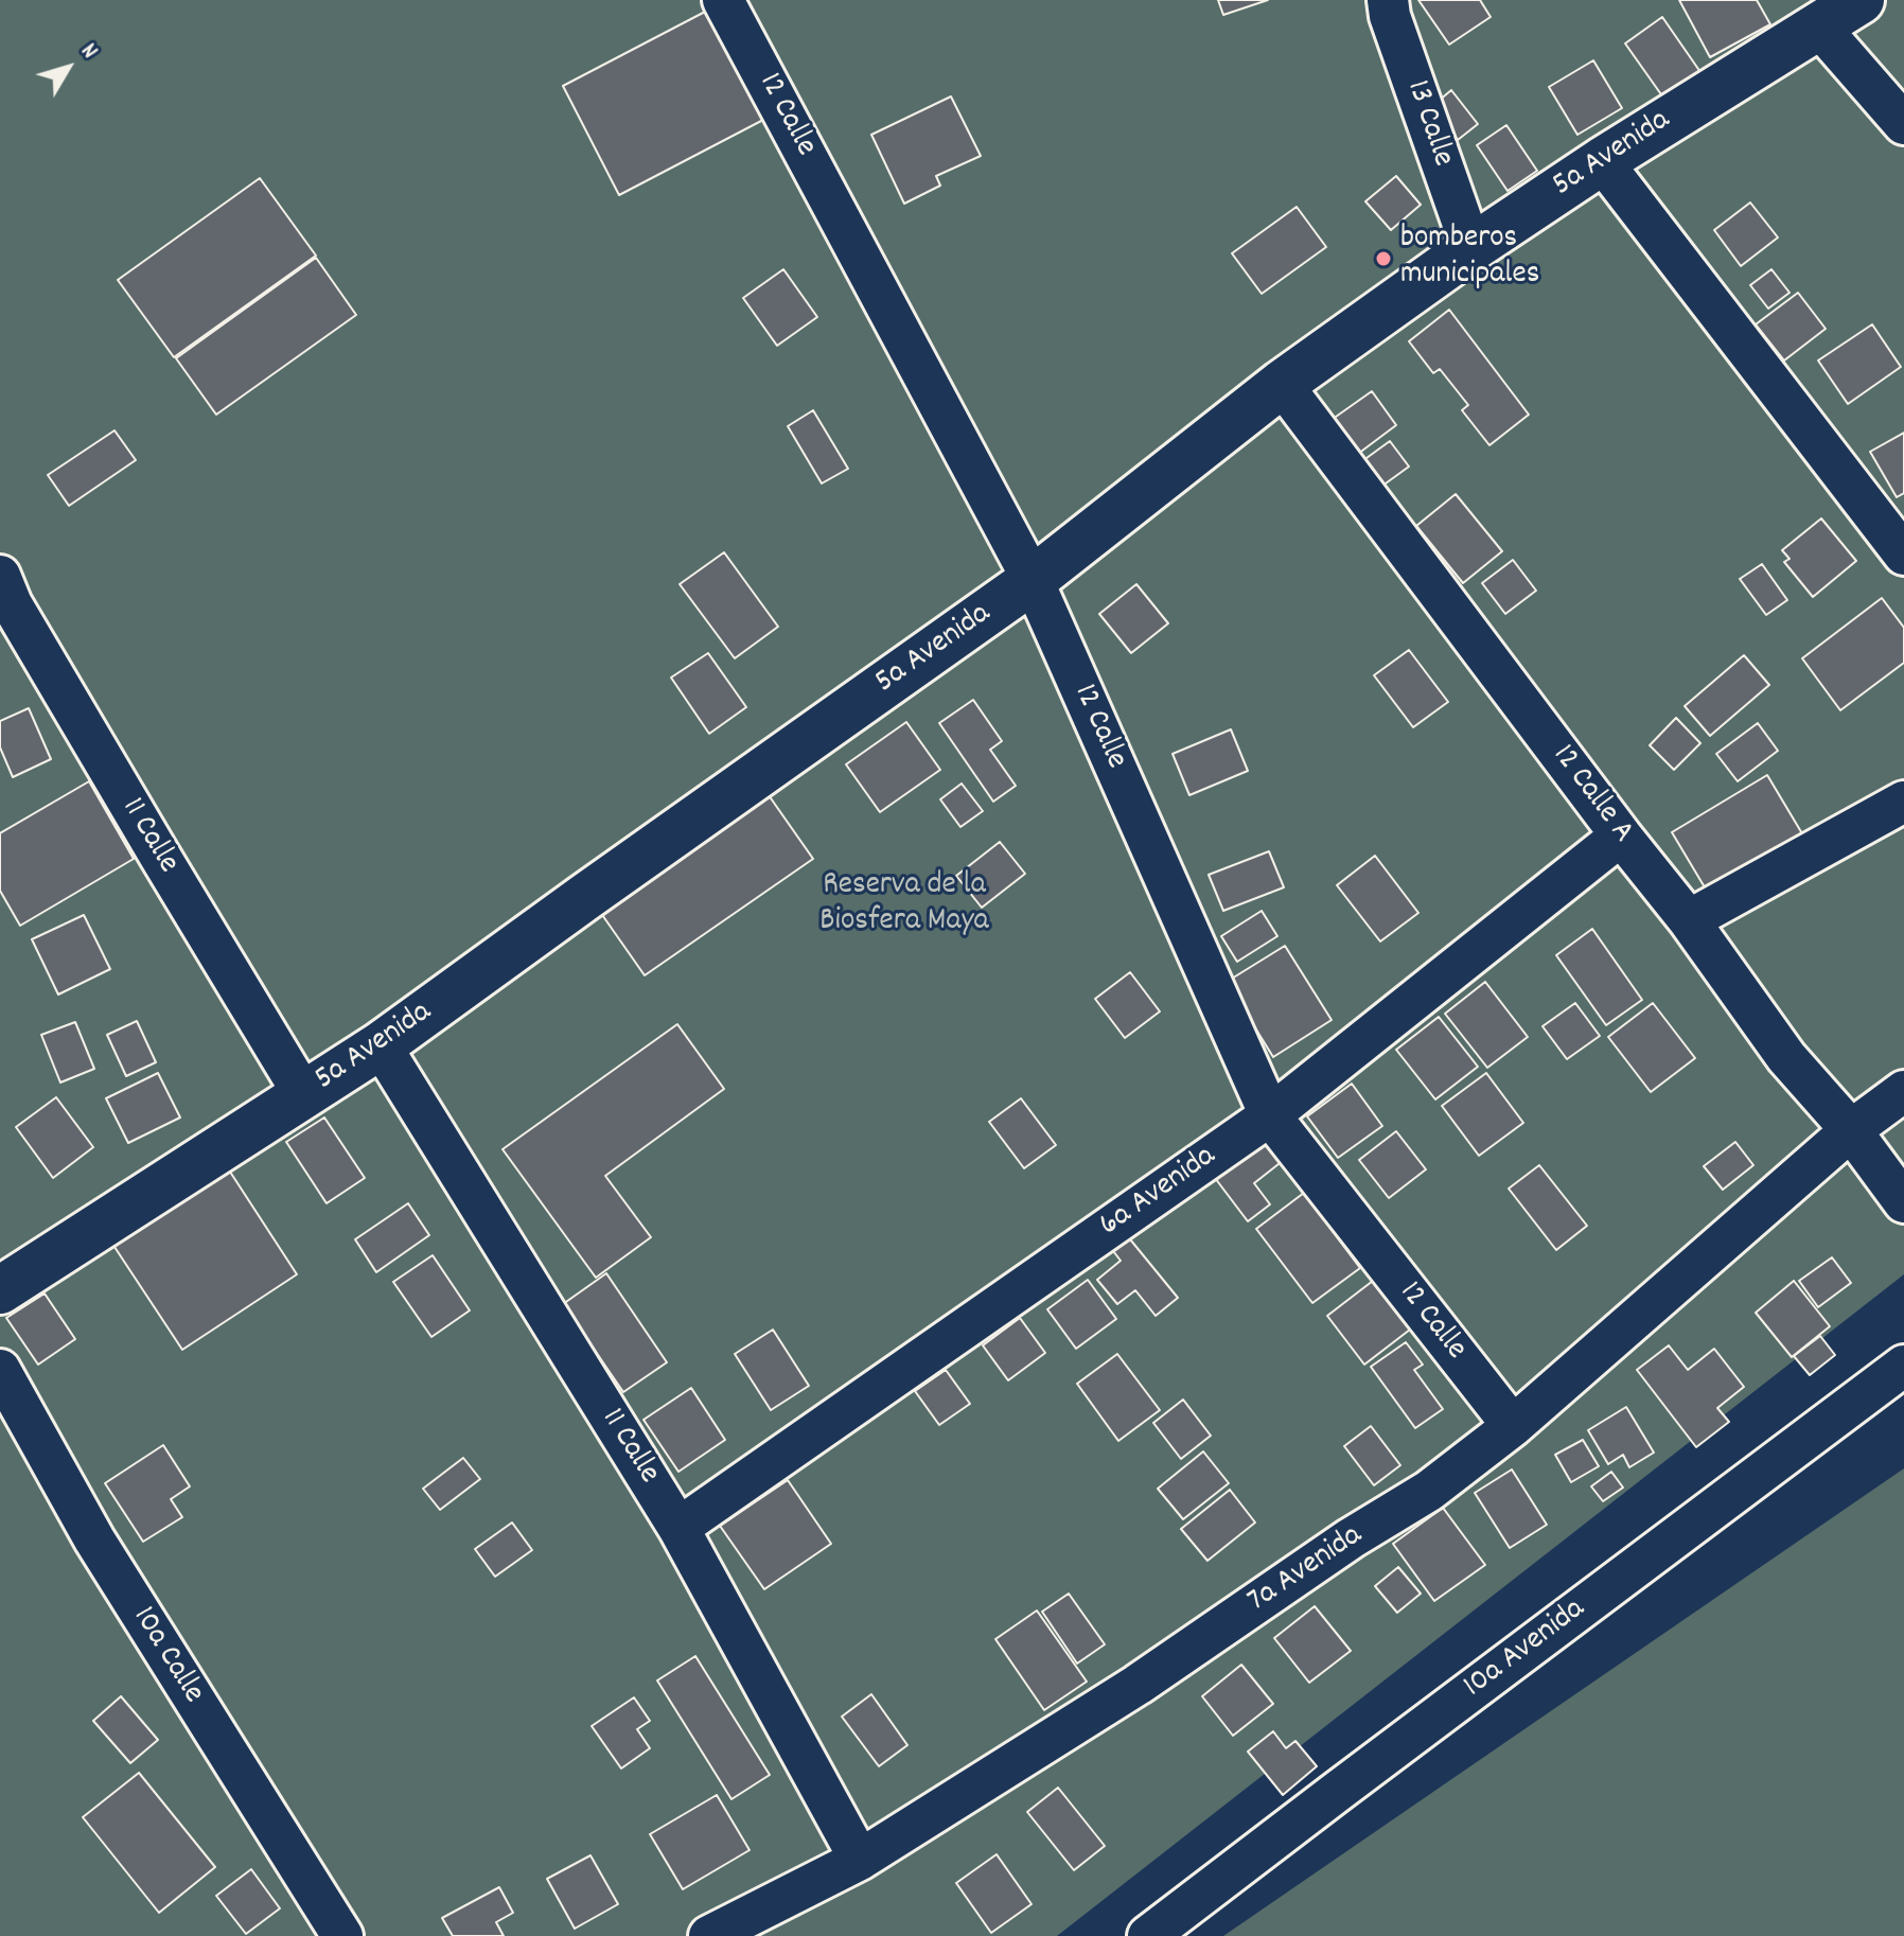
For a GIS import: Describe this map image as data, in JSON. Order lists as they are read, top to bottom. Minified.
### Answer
{"streets":{"street":["12 Calle","13 Calle","5a Avenida","12 Calle A","11 Calle","6a Avenida","7a Avenida","10a Avenida","10a Calle"]},"crossings":[["12 Calle","5a Avenida"],["12 Calle","6a Avenida"],["12 Calle","7a Avenida"],["13 Calle","5a Avenida"],["5a Avenida","12 Calle A"],["5a Avenida","11 Calle"],["12 Calle A","6a Avenida"],["12 Calle A","7a Avenida"],["11 Calle","6a Avenida"],["11 Calle","7a Avenida"]],"parks":["Reserva de la Biosfera Maya"],"places":["bomberos municipales"],"north":"top right"}
